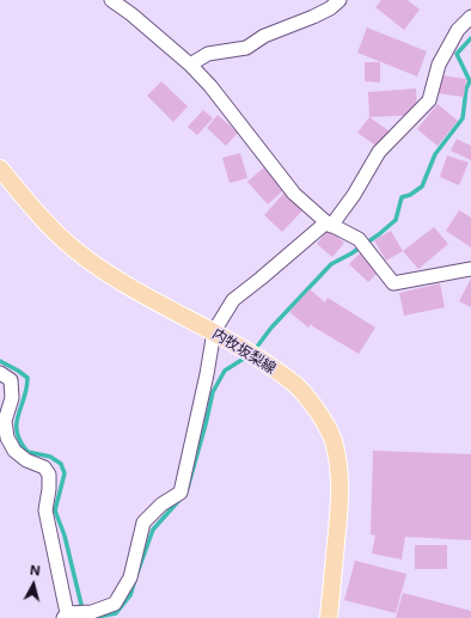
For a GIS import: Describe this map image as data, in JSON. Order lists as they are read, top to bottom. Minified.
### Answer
{"streets":{"main road":["内牧坂梨線"]},"north":"top"}
